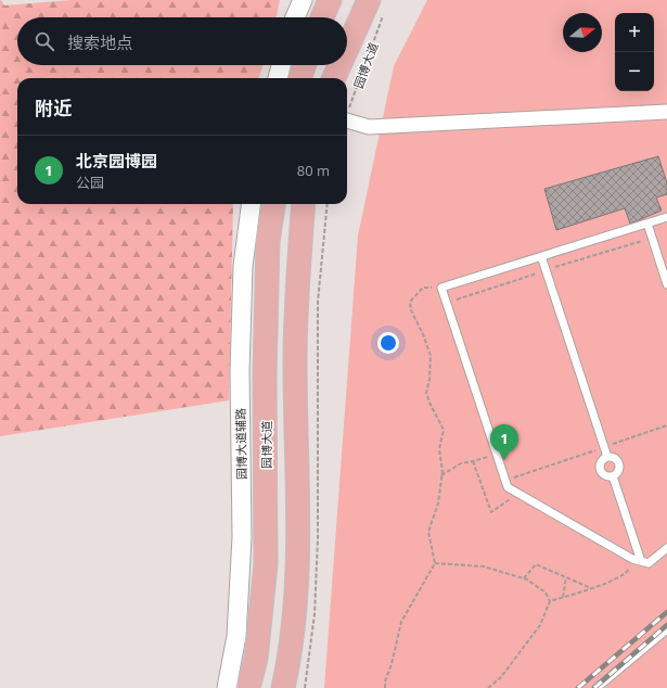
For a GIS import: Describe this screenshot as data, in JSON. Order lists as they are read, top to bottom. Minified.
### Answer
{"streets":{"main road":["园博大道"],"street":["园博大道辅路"]},"north":"right","page":{"map_buttons":["+","−"],"search":"搜索地点","heading":"附近","list":[{"mark":"1","name":"北京园博园","note":"公园","value":"80 m"}],"pins":"1"}}
